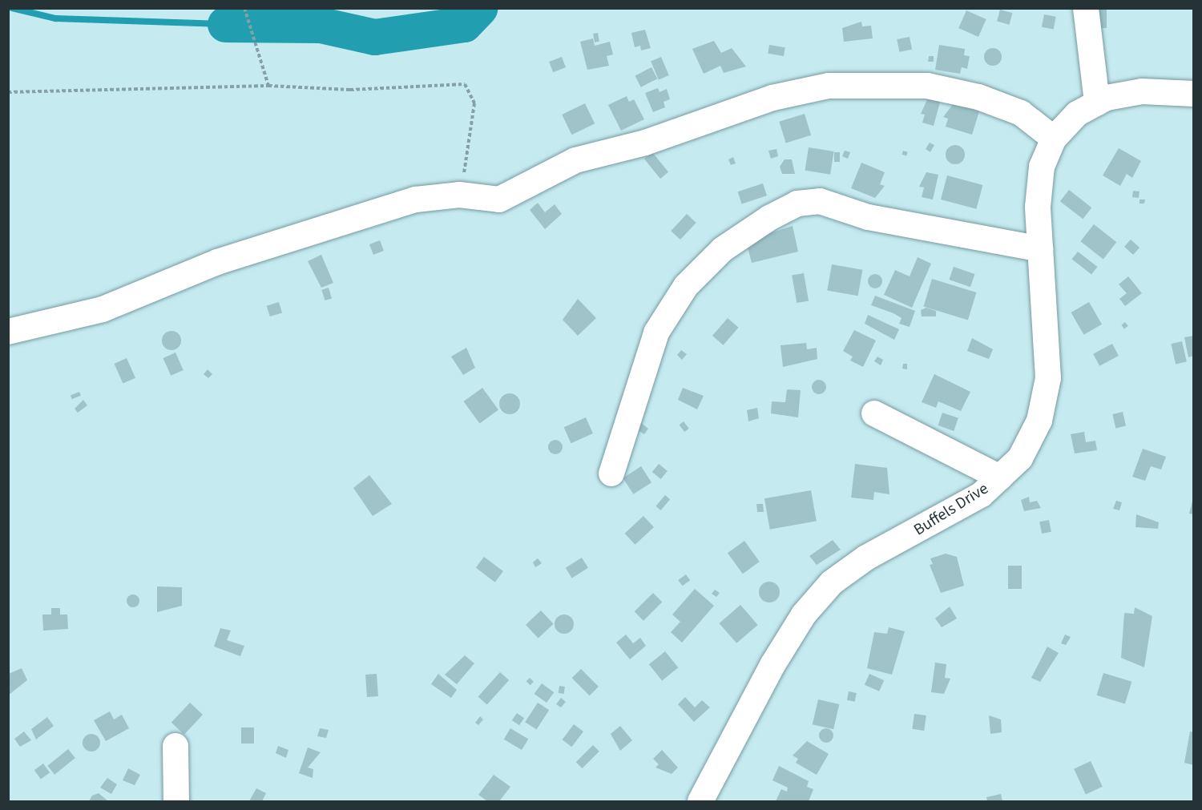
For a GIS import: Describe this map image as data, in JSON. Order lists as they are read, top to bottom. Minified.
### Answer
{"streets":{"street":["Buffels Drive"]}}
